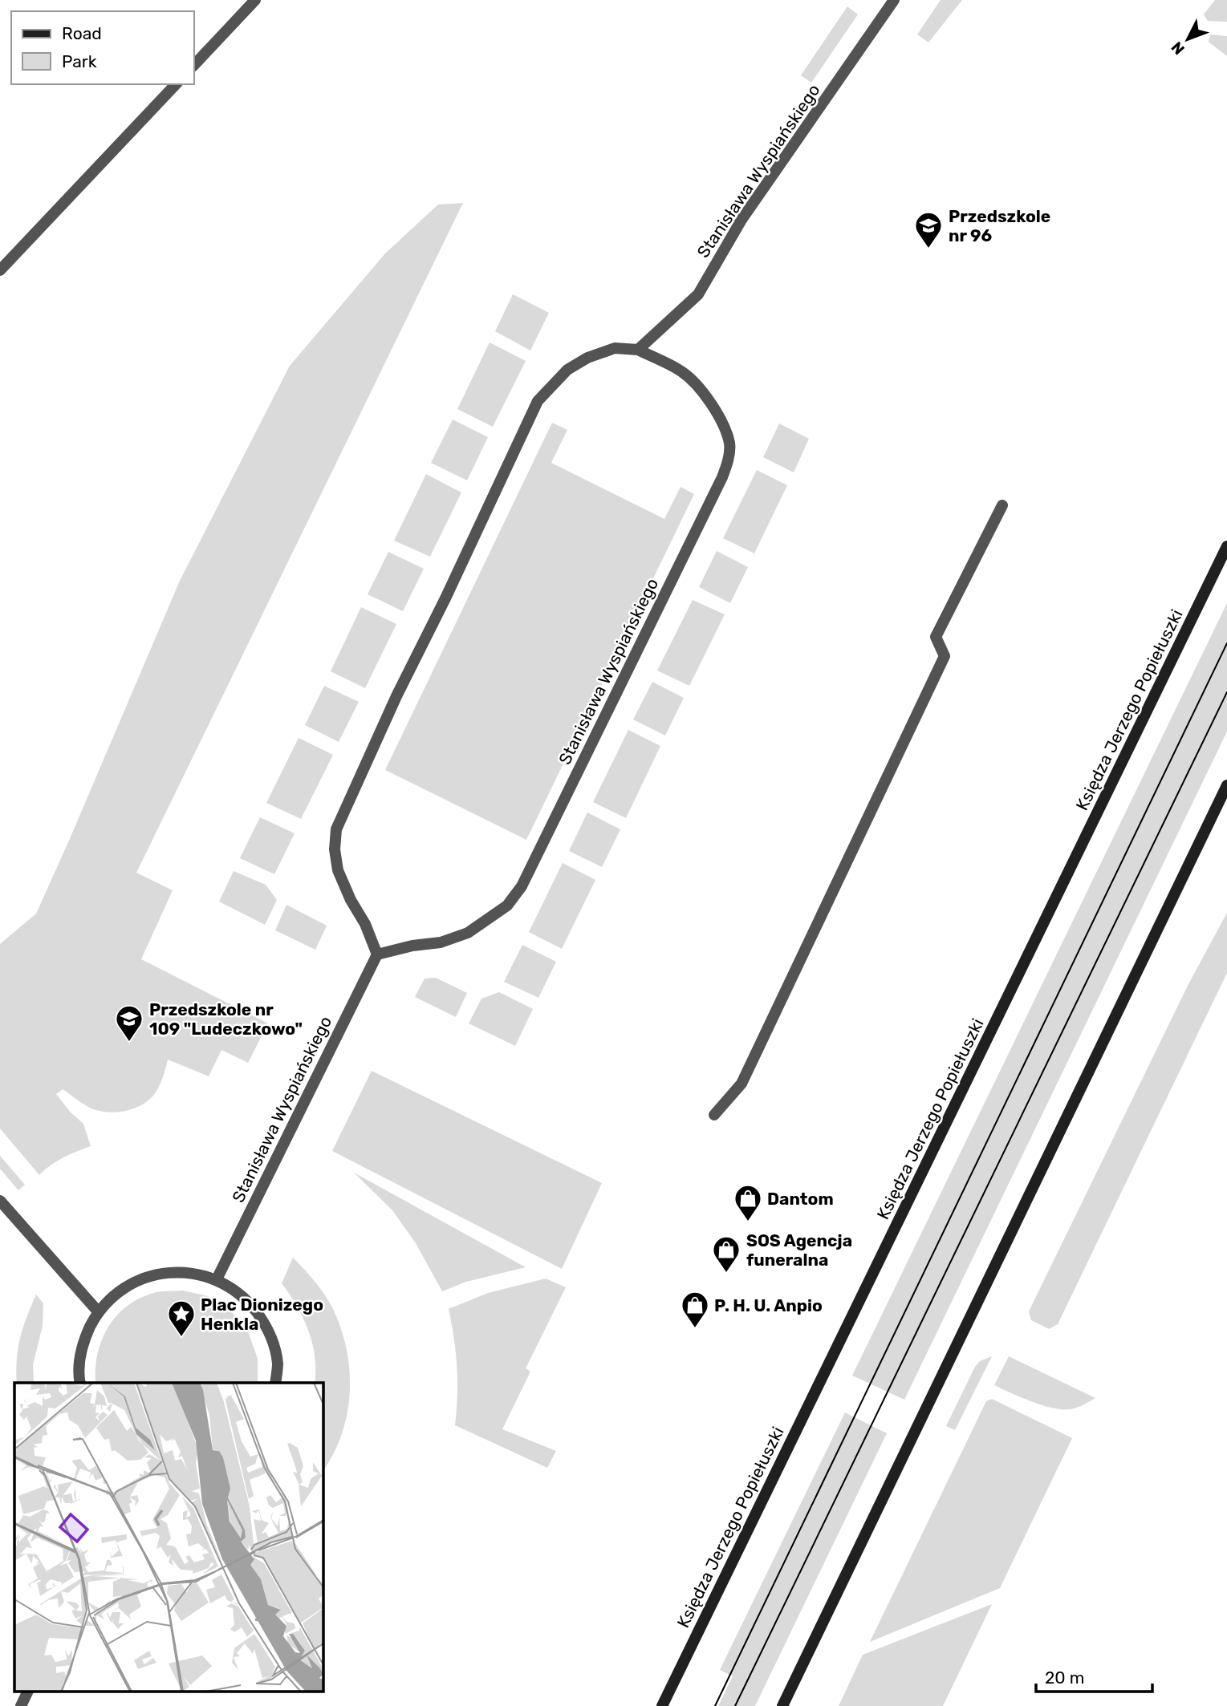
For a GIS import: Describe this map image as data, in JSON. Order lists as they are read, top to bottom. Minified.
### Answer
{"streets":{"main road":["Księdza Jerzego Popiełuszki"],"street":["Stanisława Wyspiańskiego"]},"places":{"school or university":["Przedszkole nr 96","Przedszkole nr 109 \"Ludeczkowo\""],"shop":["Dantom","SOS Agencja funeralna","P. H. U. Anpio"],"place":["Plac Dionizego Henkla"]},"legend":["Road","Park"],"scale_bar":"20 m","north":"bottom left"}
